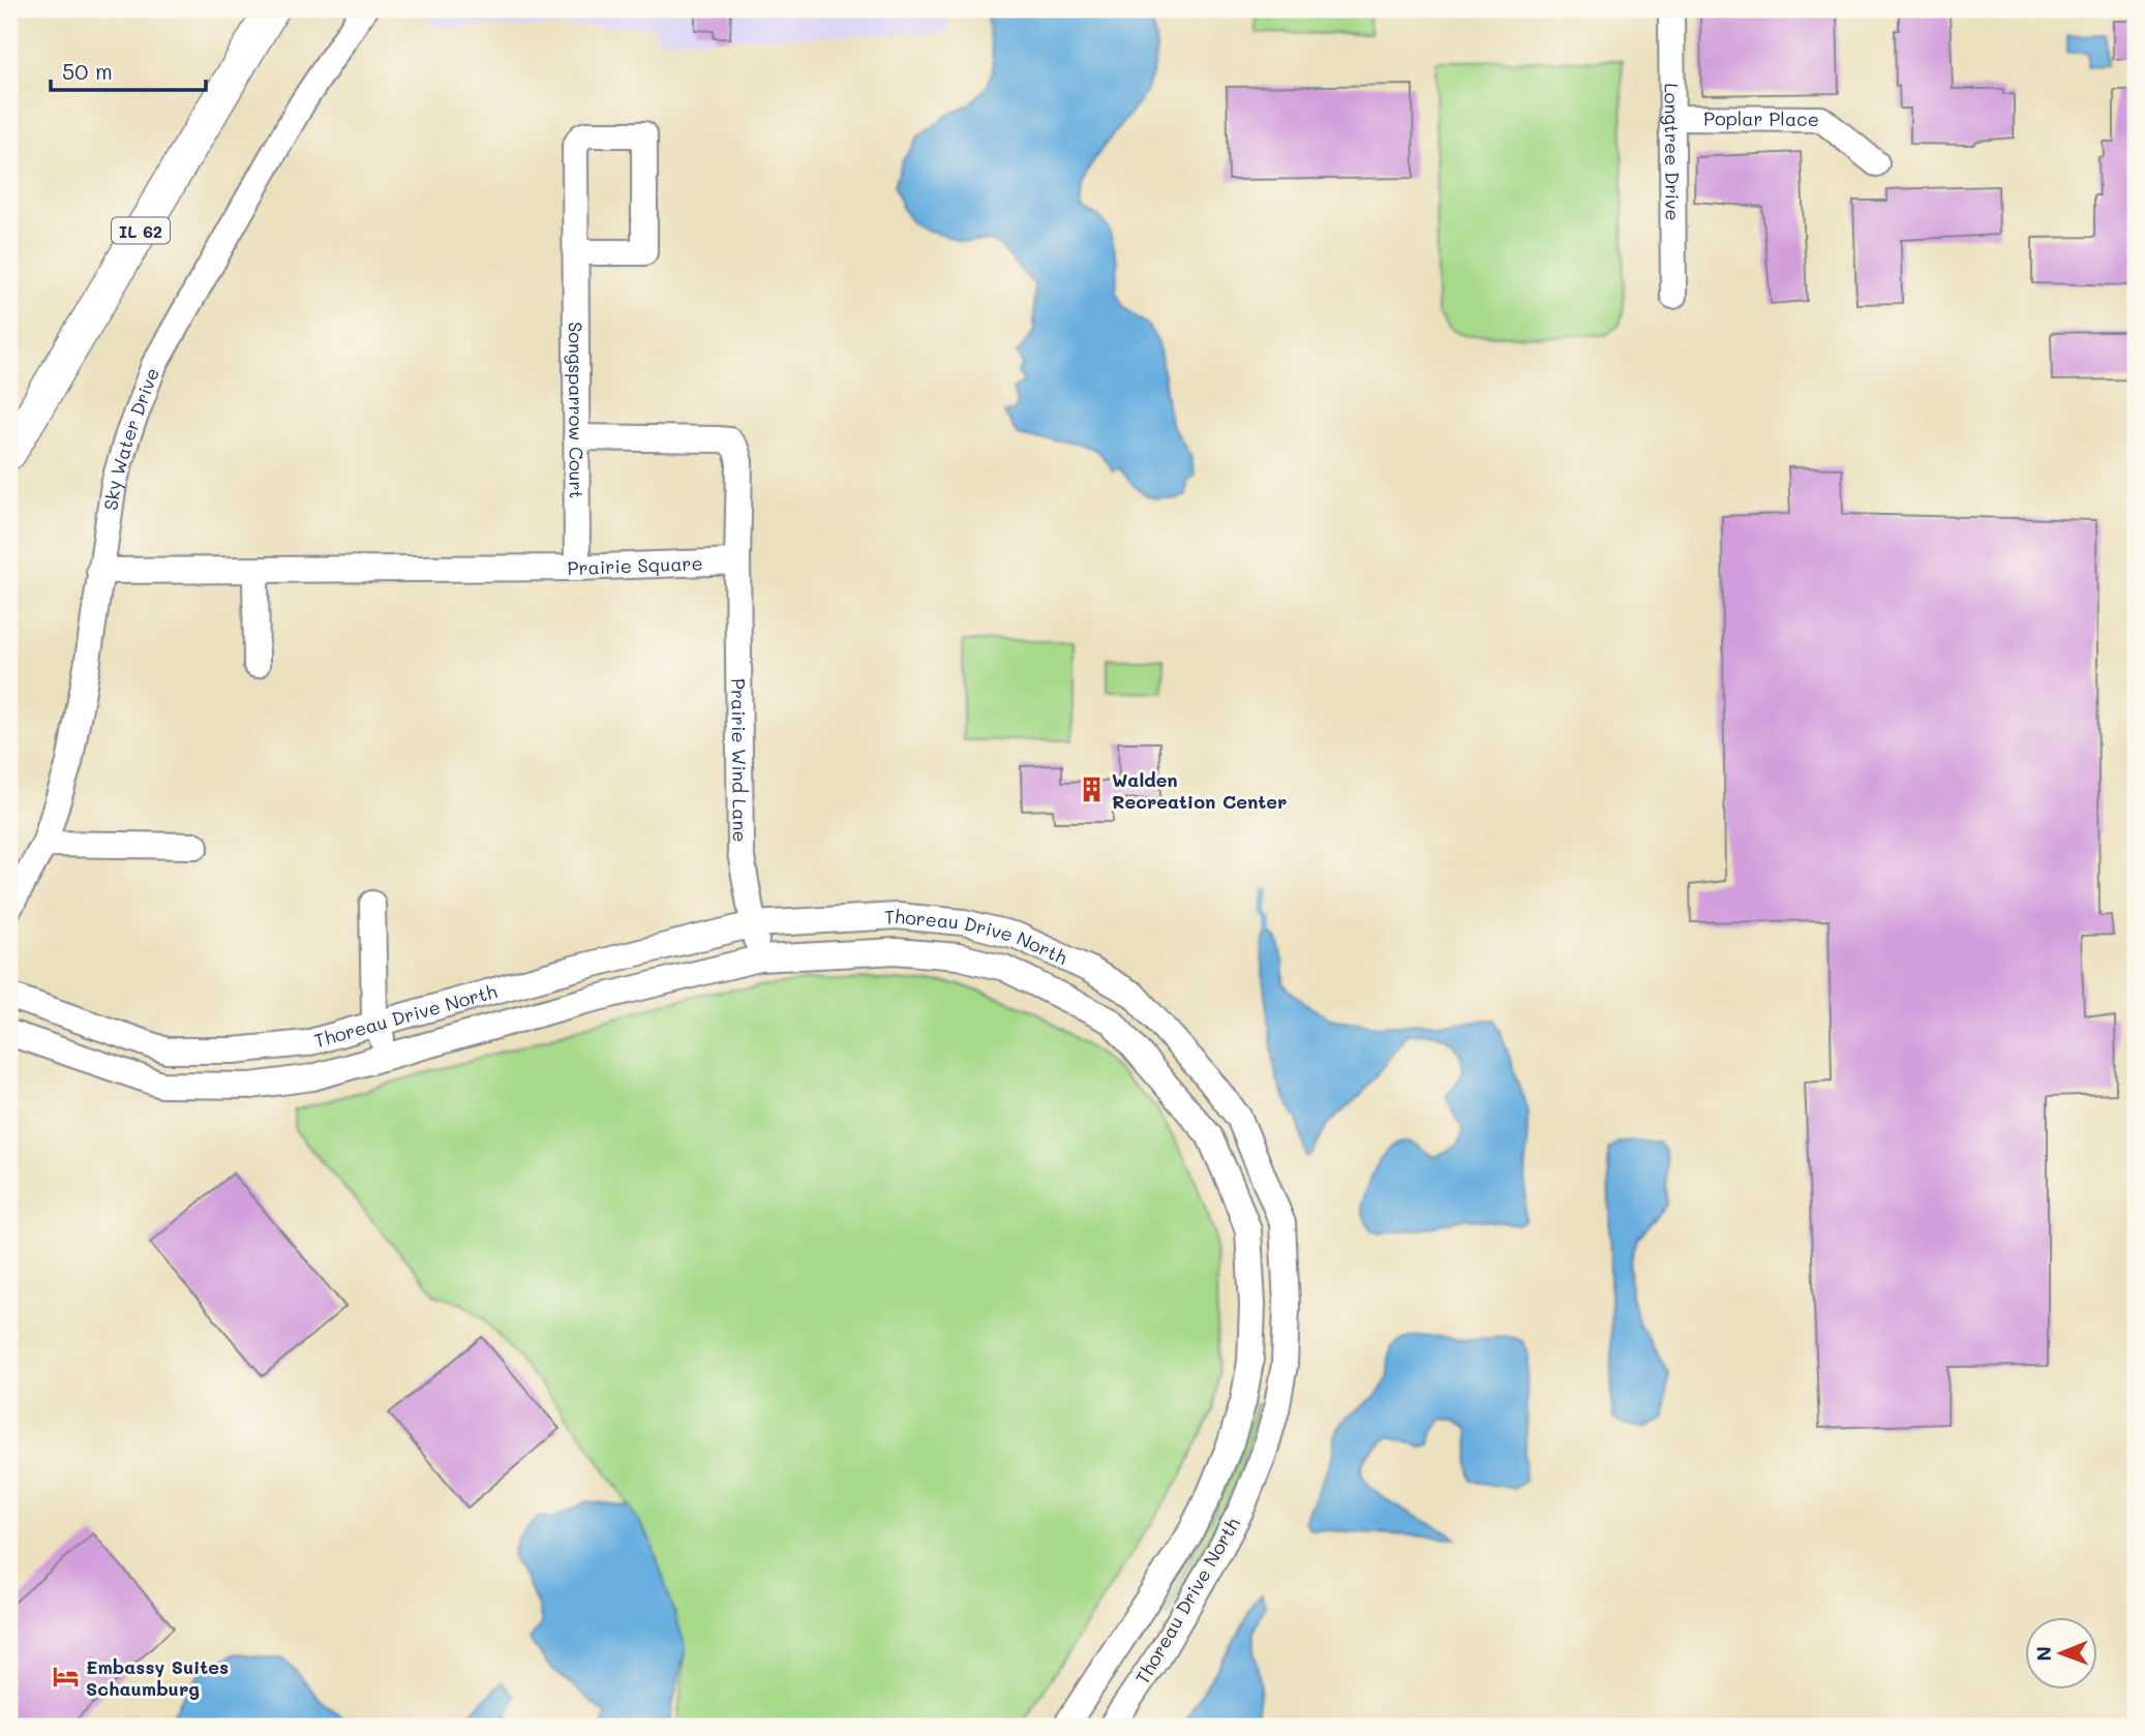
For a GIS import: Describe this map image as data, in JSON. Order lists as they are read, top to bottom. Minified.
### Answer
{"streets":{"main road":["IL 62"],"street":["Poplar Place","Longtree Drive","Songsparrow Court","Sky Water Drive","Prairie Square","Prairie Wind Lane","Thoreau Drive North"]},"crossings":[["Poplar Place","Longtree Drive"],["Songsparrow Court","Prairie Square"],["Prairie Square","Prairie Wind Lane"],["Prairie Wind Lane","Thoreau Drive North"]],"places":{"building":["Walden Recreation Center"],"hotel":["Embassy Suites Schaumburg"]},"scale_bar":"50 m","north":"left"}
